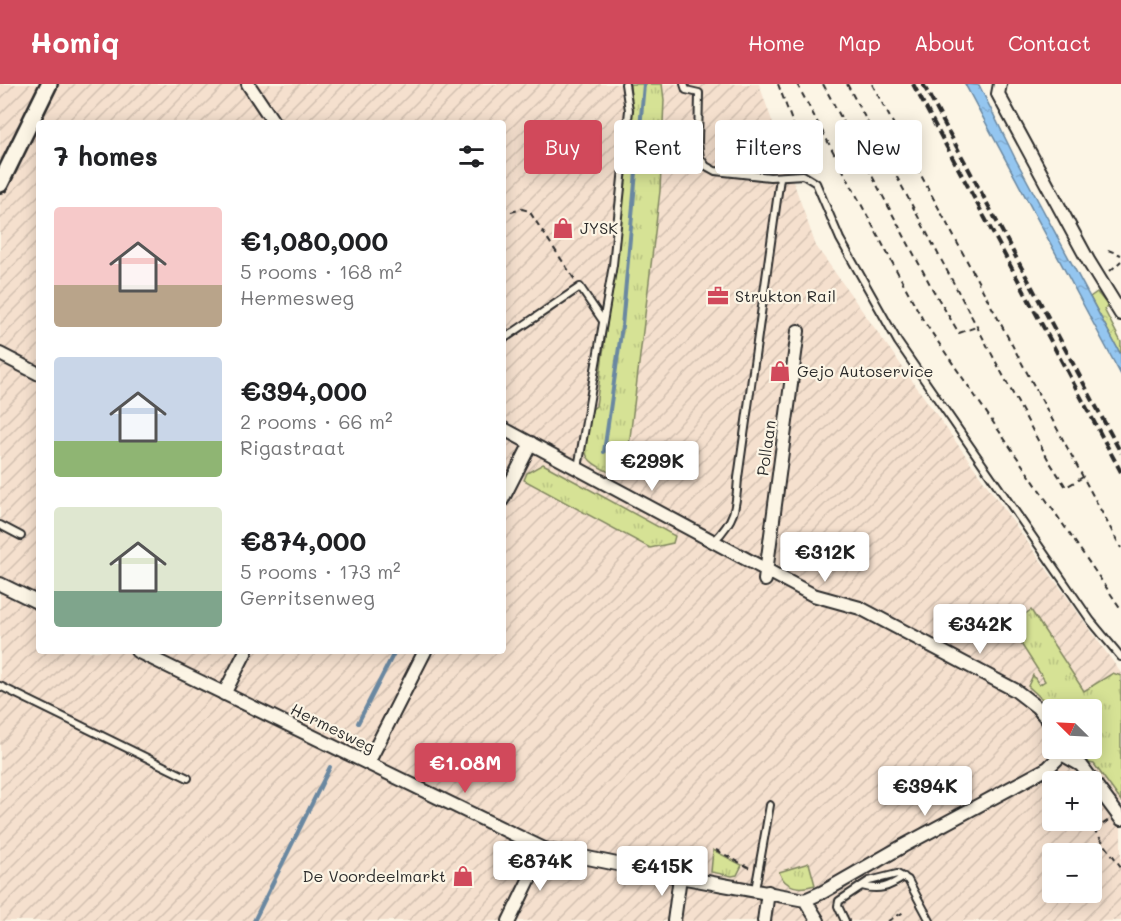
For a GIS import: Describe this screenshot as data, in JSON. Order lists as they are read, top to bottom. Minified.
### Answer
{"streets":{"street":["Pollaan","Hermesweg"]},"places":{"shop":["JYSK","Gejo Autoservice","De Voordeelmarkt"],"office":["Strukton Rail"]},"north":"top left","page":{"header":"Homiq","nav":["Home","Map","About","Contact"],"chip":["Buy","Rent","Filters","New"],"heading":"7 homes","list":[{"name":"€1,080,000","note":"5 rooms · 168 m² · Hermesweg"},{"name":"€394,000","note":"2 rooms · 66 m² · Rigastraat"},{"name":"€874,000","note":"5 rooms · 173 m² · Gerritsenweg"}],"price":["€299K","€312K","€342K","€1.08M","€394K","€874K","€415K"],"map_buttons":["+","−"]}}
